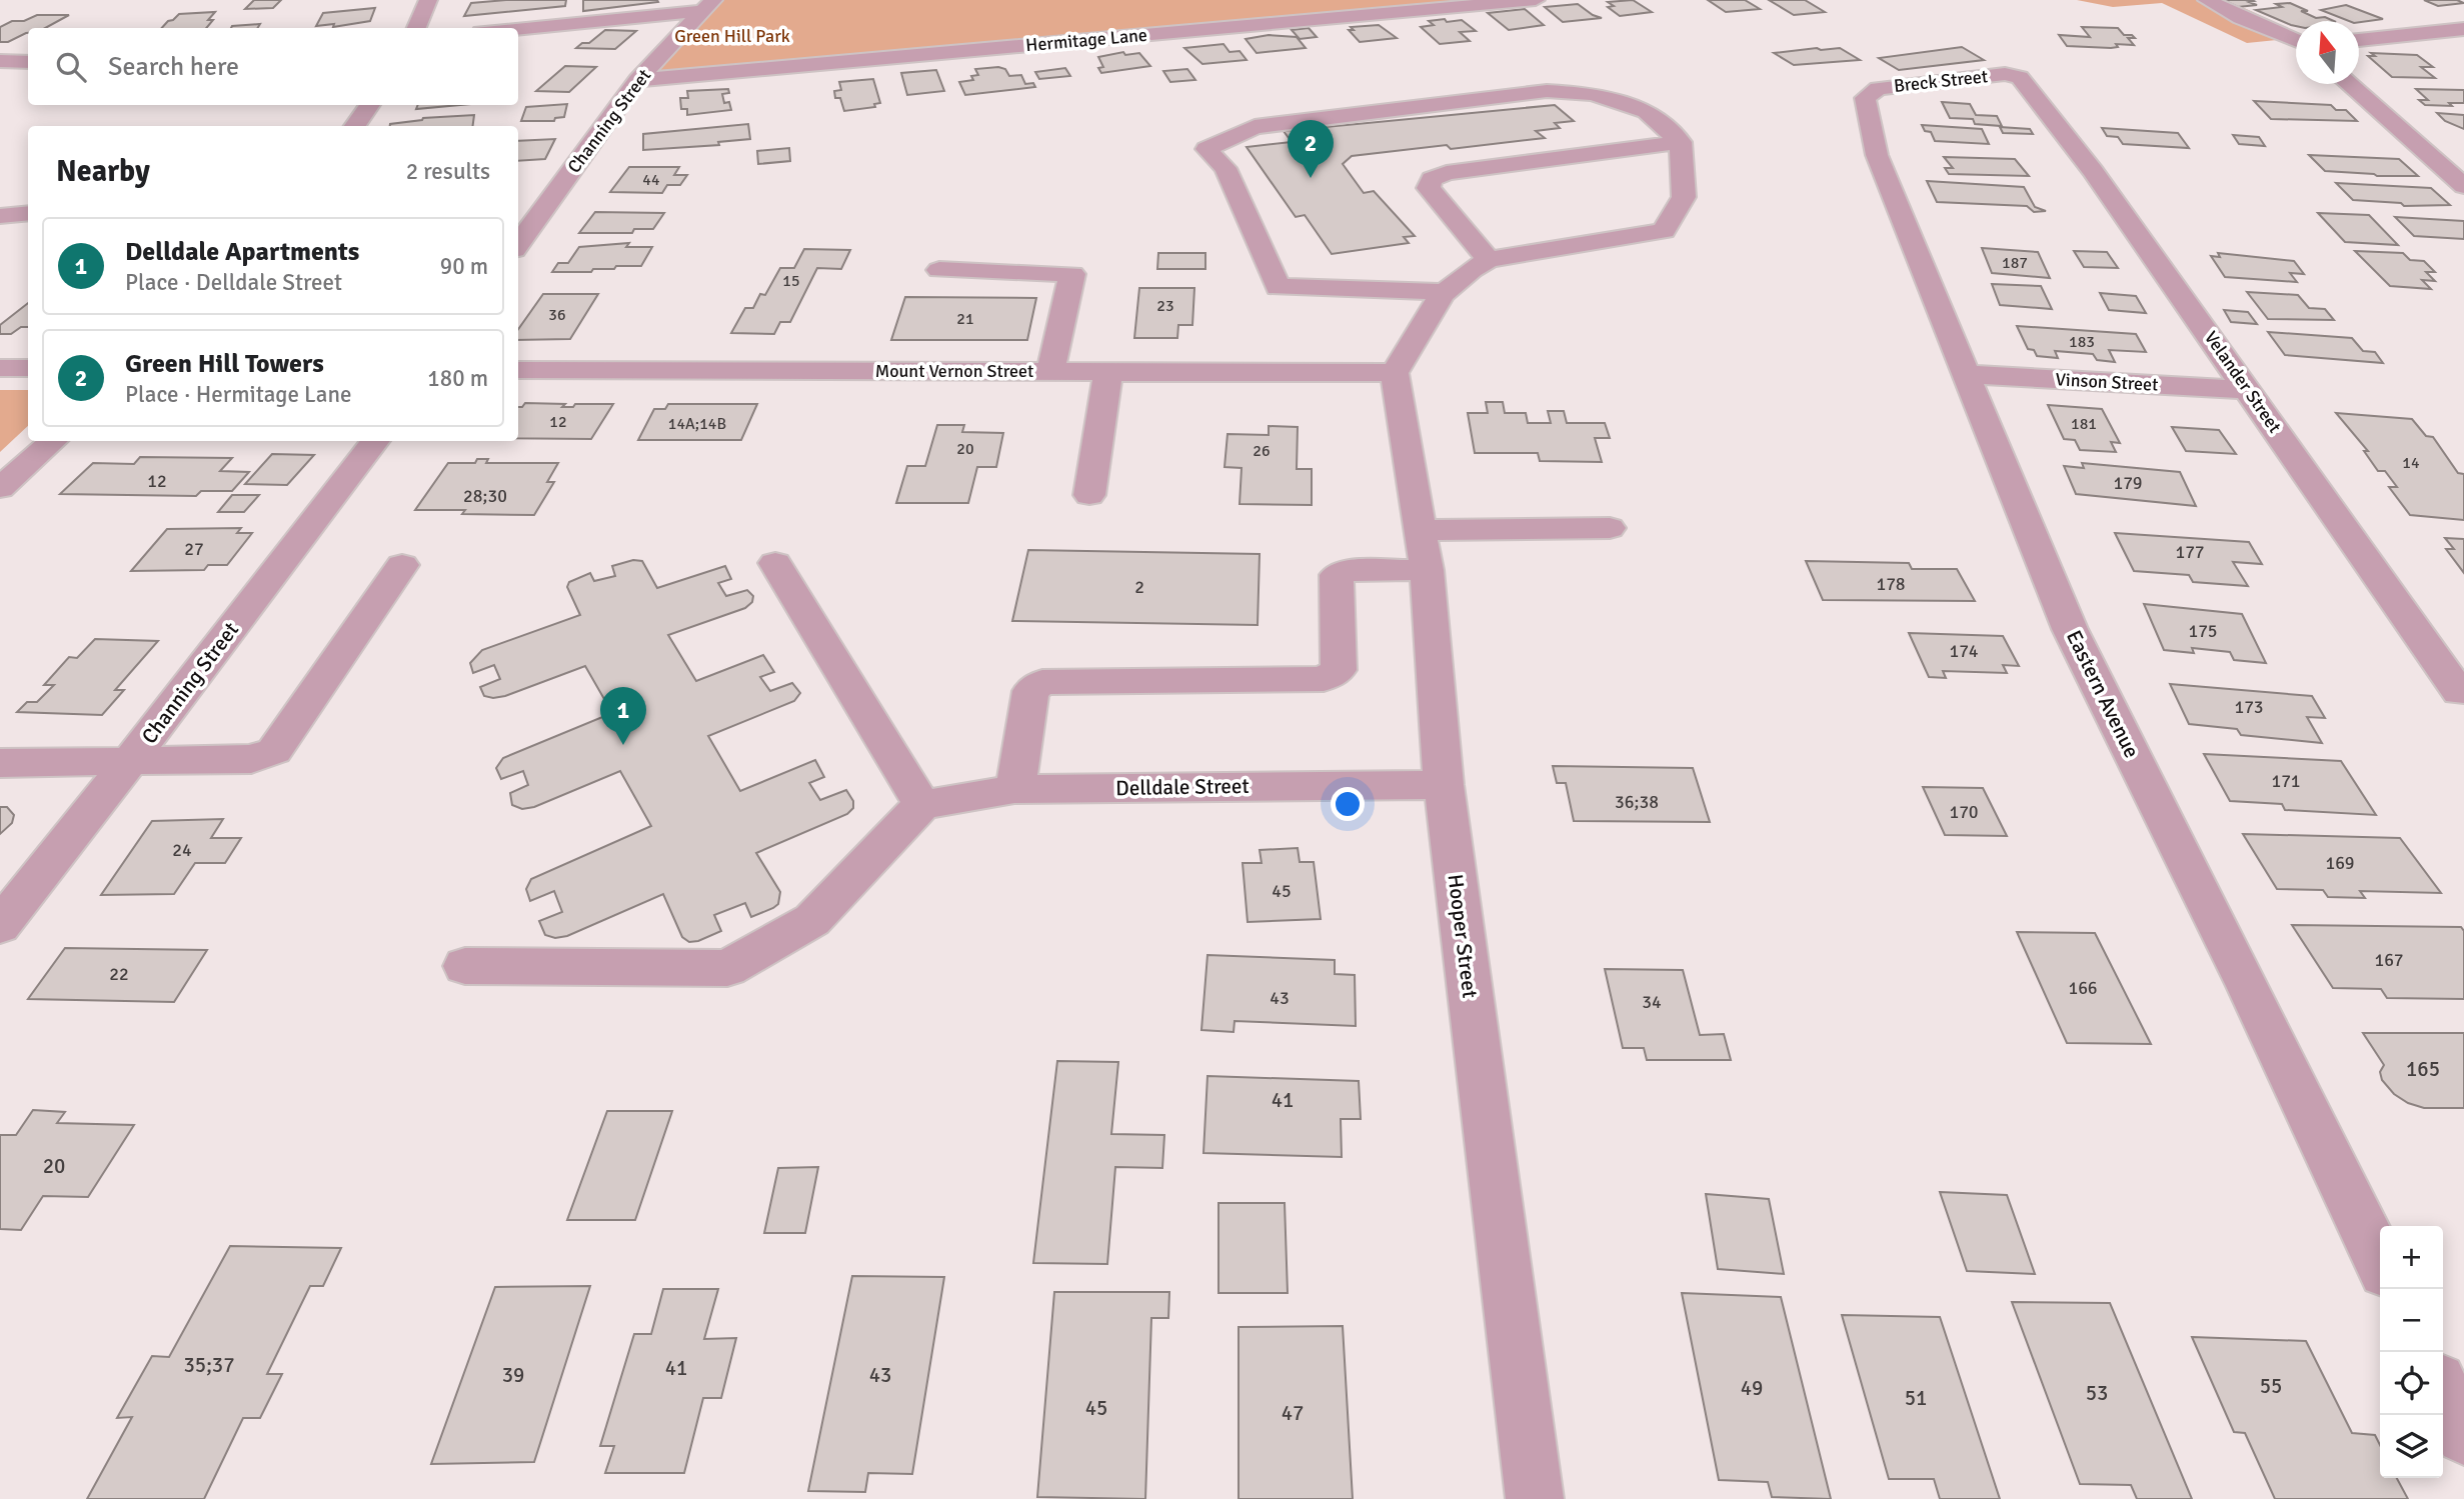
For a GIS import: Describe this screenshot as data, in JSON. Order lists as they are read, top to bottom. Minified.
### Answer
{"streets":{"street":["Hermitage Lane","Breck Street","Channing Street","Mount Vernon Street","Vinson Street","Velander Street","Eastern Avenue","Delldale Street","Hooper Street"]},"crossings":[["Hermitage Lane","Channing Street"],["Breck Street","Velander Street"],["Breck Street","Eastern Avenue"],["Mount Vernon Street","Hooper Street"],["Vinson Street","Velander Street"],["Vinson Street","Eastern Avenue"],["Delldale Street","Hooper Street"]],"parks":["Green Hill Park"],"house_numbers":["44","187","15","23","36","21","183","12","14A;14B","181","20","26","14","12","179","28;30","27","177","178","2","175","174","173","171","36;38","170","24","169","45","167","22","166","43","34","165","41","20","35;37","41","39","43","55","49","53","51","45","47"],"north":"top","page":{"search":"Search here","pins":["2","1"],"heading":["Nearby","2 results"],"list":[{"mark":"1","name":"Delldale Apartments","note":"Place · Delldale Street","value":"90 m"},{"mark":"2","name":"Green Hill Towers","note":"Place · Hermitage Lane","value":"180 m"}],"map_buttons":["+","−"]}}
